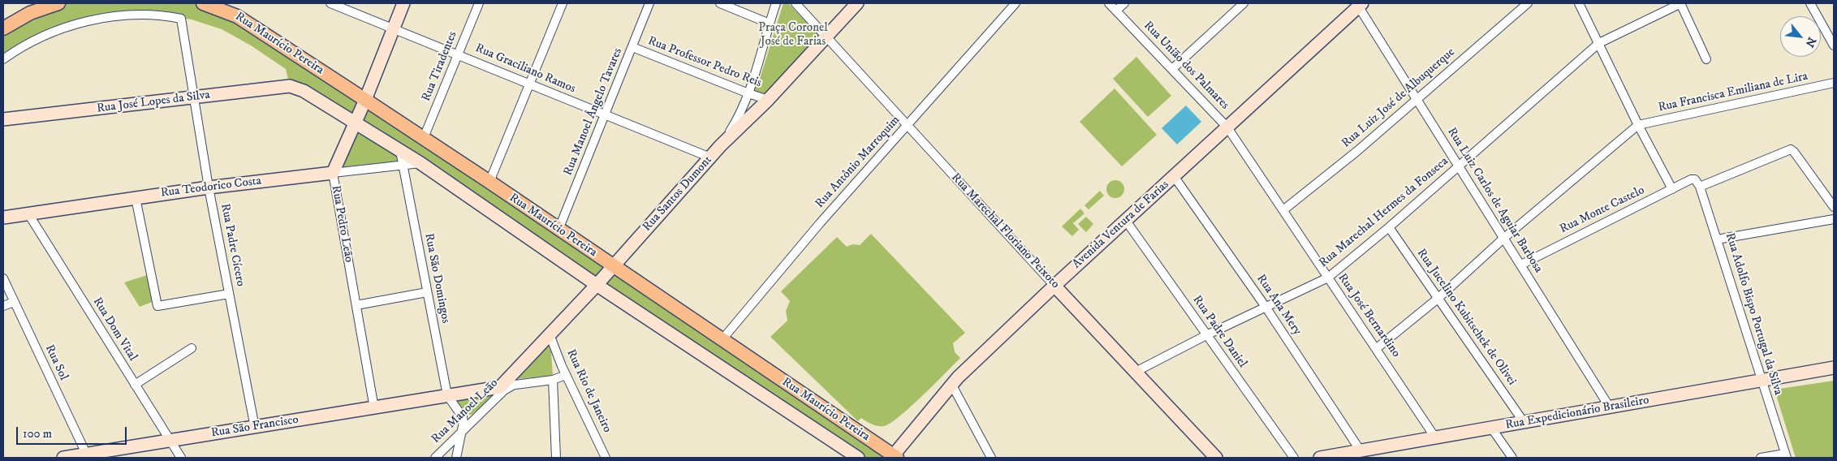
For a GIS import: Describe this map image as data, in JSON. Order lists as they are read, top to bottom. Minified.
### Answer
{"streets":{"main road":["Rua Maurício Pereira"],"street":["Rua Professor Pedro Reis","Rua União dos Palmares","Rua Tiradentes","Rua Graciliano Ramos","Rua Francisca Emiliana de Lira","Rua Luiz José de Albuquerque","Rua José Lopes da Silva","Rua Manoel Ângelo Tavares","Rua Antônio Marroquim","Rua Teodorico Costa","Rua Santos Dumont","Rua Luiz Carlos de Aguiar Barbosa","Rua Monte Castelo","Rua Marechal Hermes da Fonseca","Rua Pedro Leão","Avenida Ventura de Farias","Rua Marechal Floriano Peixoto","Rua Padre Cícero","Rua São Domingos","Rua Ana Mery","Rua Adolfo Bispo Portugal da Silva","Rua José Bernardino","Rua Jucelino Kubitschek de Olivei","Rua Dom Vital","Rua Padre Daniel","Rua Sol","Rua Rio de Janeiro","Rua Manoel Leão","Rua Expedicionário Brasileiro","Rua São Francisco"]},"crossings":[["Rua Maurício Pereira","Rua Tiradentes"],["Rua Maurício Pereira","Rua José Lopes da Silva"],["Rua Maurício Pereira","Rua Manoel Ângelo Tavares"],["Rua Maurício Pereira","Rua Antônio Marroquim"],["Rua Maurício Pereira","Rua Teodorico Costa"],["Rua Maurício Pereira","Rua Santos Dumont"],["Rua Maurício Pereira","Rua Pedro Leão"],["Rua Maurício Pereira","Avenida Ventura de Farias"],["Rua Maurício Pereira","Rua São Domingos"],["Rua Professor Pedro Reis","Rua Manoel Ângelo Tavares"],["Rua Professor Pedro Reis","Rua Santos Dumont"],["Rua União dos Palmares","Avenida Ventura de Farias"],["Rua União dos Palmares","Rua José Bernardino"],["Rua Tiradentes","Rua Graciliano Ramos"],["Rua Graciliano Ramos","Rua Manoel Ângelo Tavares"],["Rua Graciliano Ramos","Rua Santos Dumont"],["Rua Graciliano Ramos","Rua Pedro Leão"],["Rua Luiz José de Albuquerque","Rua Luiz Carlos de Aguiar Barbosa"],["Rua Luiz José de Albuquerque","Rua José Bernardino"],["Rua José Lopes da Silva","Rua Padre Cícero"],["Rua Antônio Marroquim","Rua Marechal Floriano Peixoto"],["Rua Teodorico Costa","Rua Pedro Leão"],["Rua Teodorico Costa","Rua Padre Cícero"],["Rua Teodorico Costa","Rua São Domingos"],["Rua Teodorico Costa","Rua Dom Vital"],["Rua Santos Dumont","Rua Marechal Floriano Peixoto"],["Rua Santos Dumont","Rua Rio de Janeiro"],["Rua Santos Dumont","Rua São Francisco"],["Rua Luiz Carlos de Aguiar Barbosa","Rua Monte Castelo"],["Rua Luiz Carlos de Aguiar Barbosa","Rua Marechal Hermes da Fonseca"],["Rua Luiz Carlos de Aguiar Barbosa","Avenida Ventura de Farias"],["Rua Luiz Carlos de Aguiar Barbosa","Rua Expedicionário Brasileiro"],["Rua Monte Castelo","Rua Adolfo Bispo Portugal da Silva"],["Rua Marechal Hermes da Fonseca","Rua Marechal Floriano Peixoto"],["Rua Marechal Hermes da Fonseca","Rua Ana Mery"],["Rua Marechal Hermes da Fonseca","Rua José Bernardino"],["Rua Marechal Hermes da Fonseca","Rua Jucelino Kubitschek de Olivei"],["Rua Marechal Hermes da Fonseca","Rua Padre Daniel"],["Rua Pedro Leão","Rua São Francisco"],["Avenida Ventura de Farias","Rua Marechal Floriano Peixoto"],["Avenida Ventura de Farias","Rua Ana Mery"],["Avenida Ventura de Farias","Rua José Bernardino"],["Avenida Ventura de Farias","Rua Padre Daniel"],["Rua Padre Cícero","Rua São Francisco"],["Rua São Domingos","Rua São Francisco"],["Rua Ana Mery","Rua Expedicionário Brasileiro"],["Rua Adolfo Bispo Portugal da Silva","Rua Expedicionário Brasileiro"],["Rua José Bernardino","Rua Expedicionário Brasileiro"],["Rua Jucelino Kubitschek de Olivei","Rua Expedicionário Brasileiro"],["Rua Dom Vital","Rua São Francisco"],["Rua Sol","Rua São Francisco"]],"parks":["Praça Coronel José de Farias"],"scale_bar":"100 m","north":"bottom right"}
